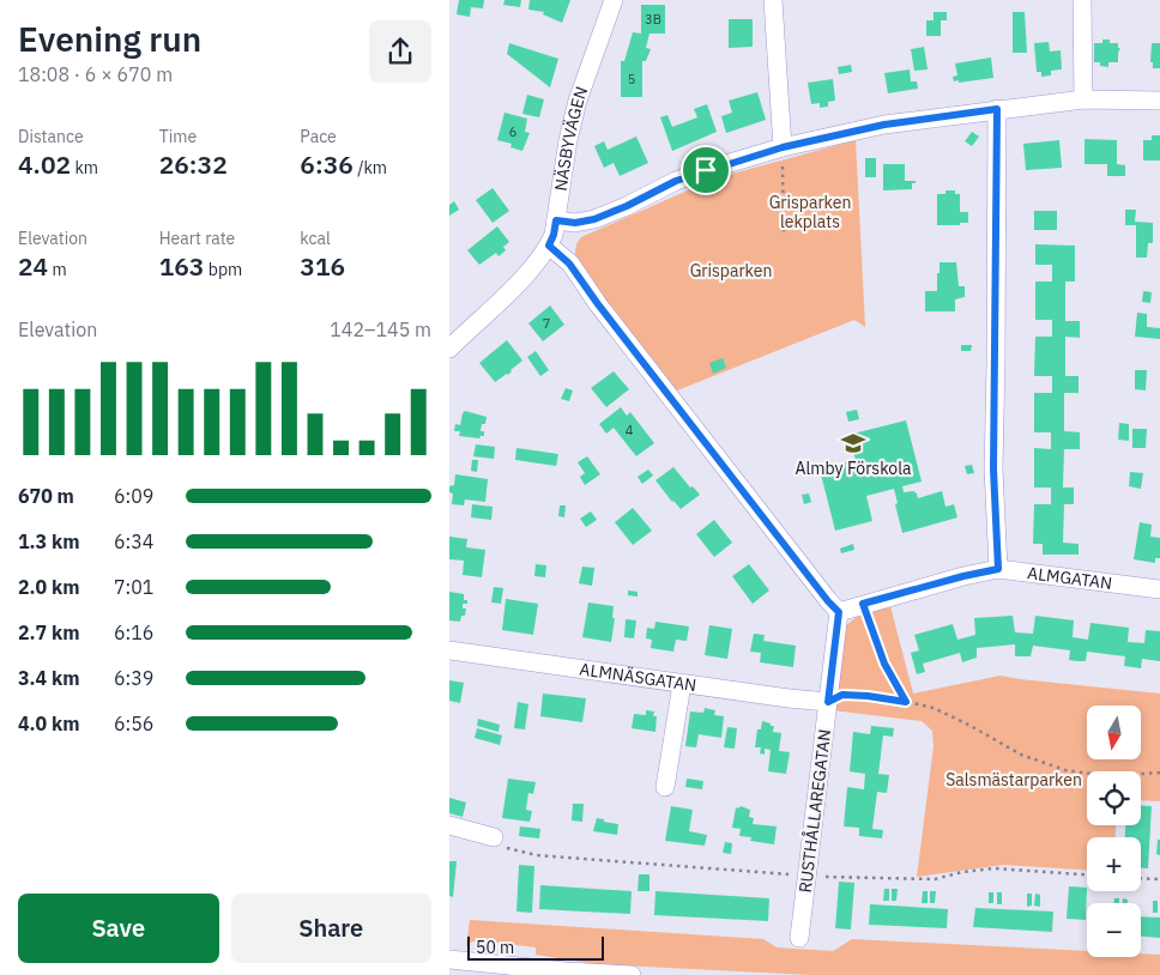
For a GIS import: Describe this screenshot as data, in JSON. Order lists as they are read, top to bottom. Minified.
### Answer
{"streets":{"street":["NÄSBYVÄGEN","ALMGATAN","ALMNÄSGATAN","RUSTHÅLLAREGATAN"]},"crossings":[["ALMGATAN","RUSTHÅLLAREGATAN"],["ALMNÄSGATAN","RUSTHÅLLAREGATAN"]],"parks":["Grisparken lekplats","Grisparken","Salsmästarparken"],"places":{"school or university":["Almby Förskola"]},"house_numbers":["3B","5","6","7","4"],"scale_bar":"50 m","north":"bottom","page":{"heading":["Evening run","18:08 · 6 × 670 m"],"stats":[["Distance","4.02 km"],["Time","26:32"],["Pace","6:36 /km"],["Elevation","24 m"],["Heart rate","163 bpm"],["kcal","316"]],"chart":["Elevation","142–145 m"],"list":[{"name":"670 m","note":"6:09"},{"name":"1.3 km","note":"6:34"},{"name":"2.0 km","note":"7:01"},{"name":"2.7 km","note":"6:16"},{"name":"3.4 km","note":"6:39"},{"name":"4.0 km","note":"6:56"}],"map_buttons":["+","−"],"buttons":["Save","Share"],"scale":"50 m"}}
